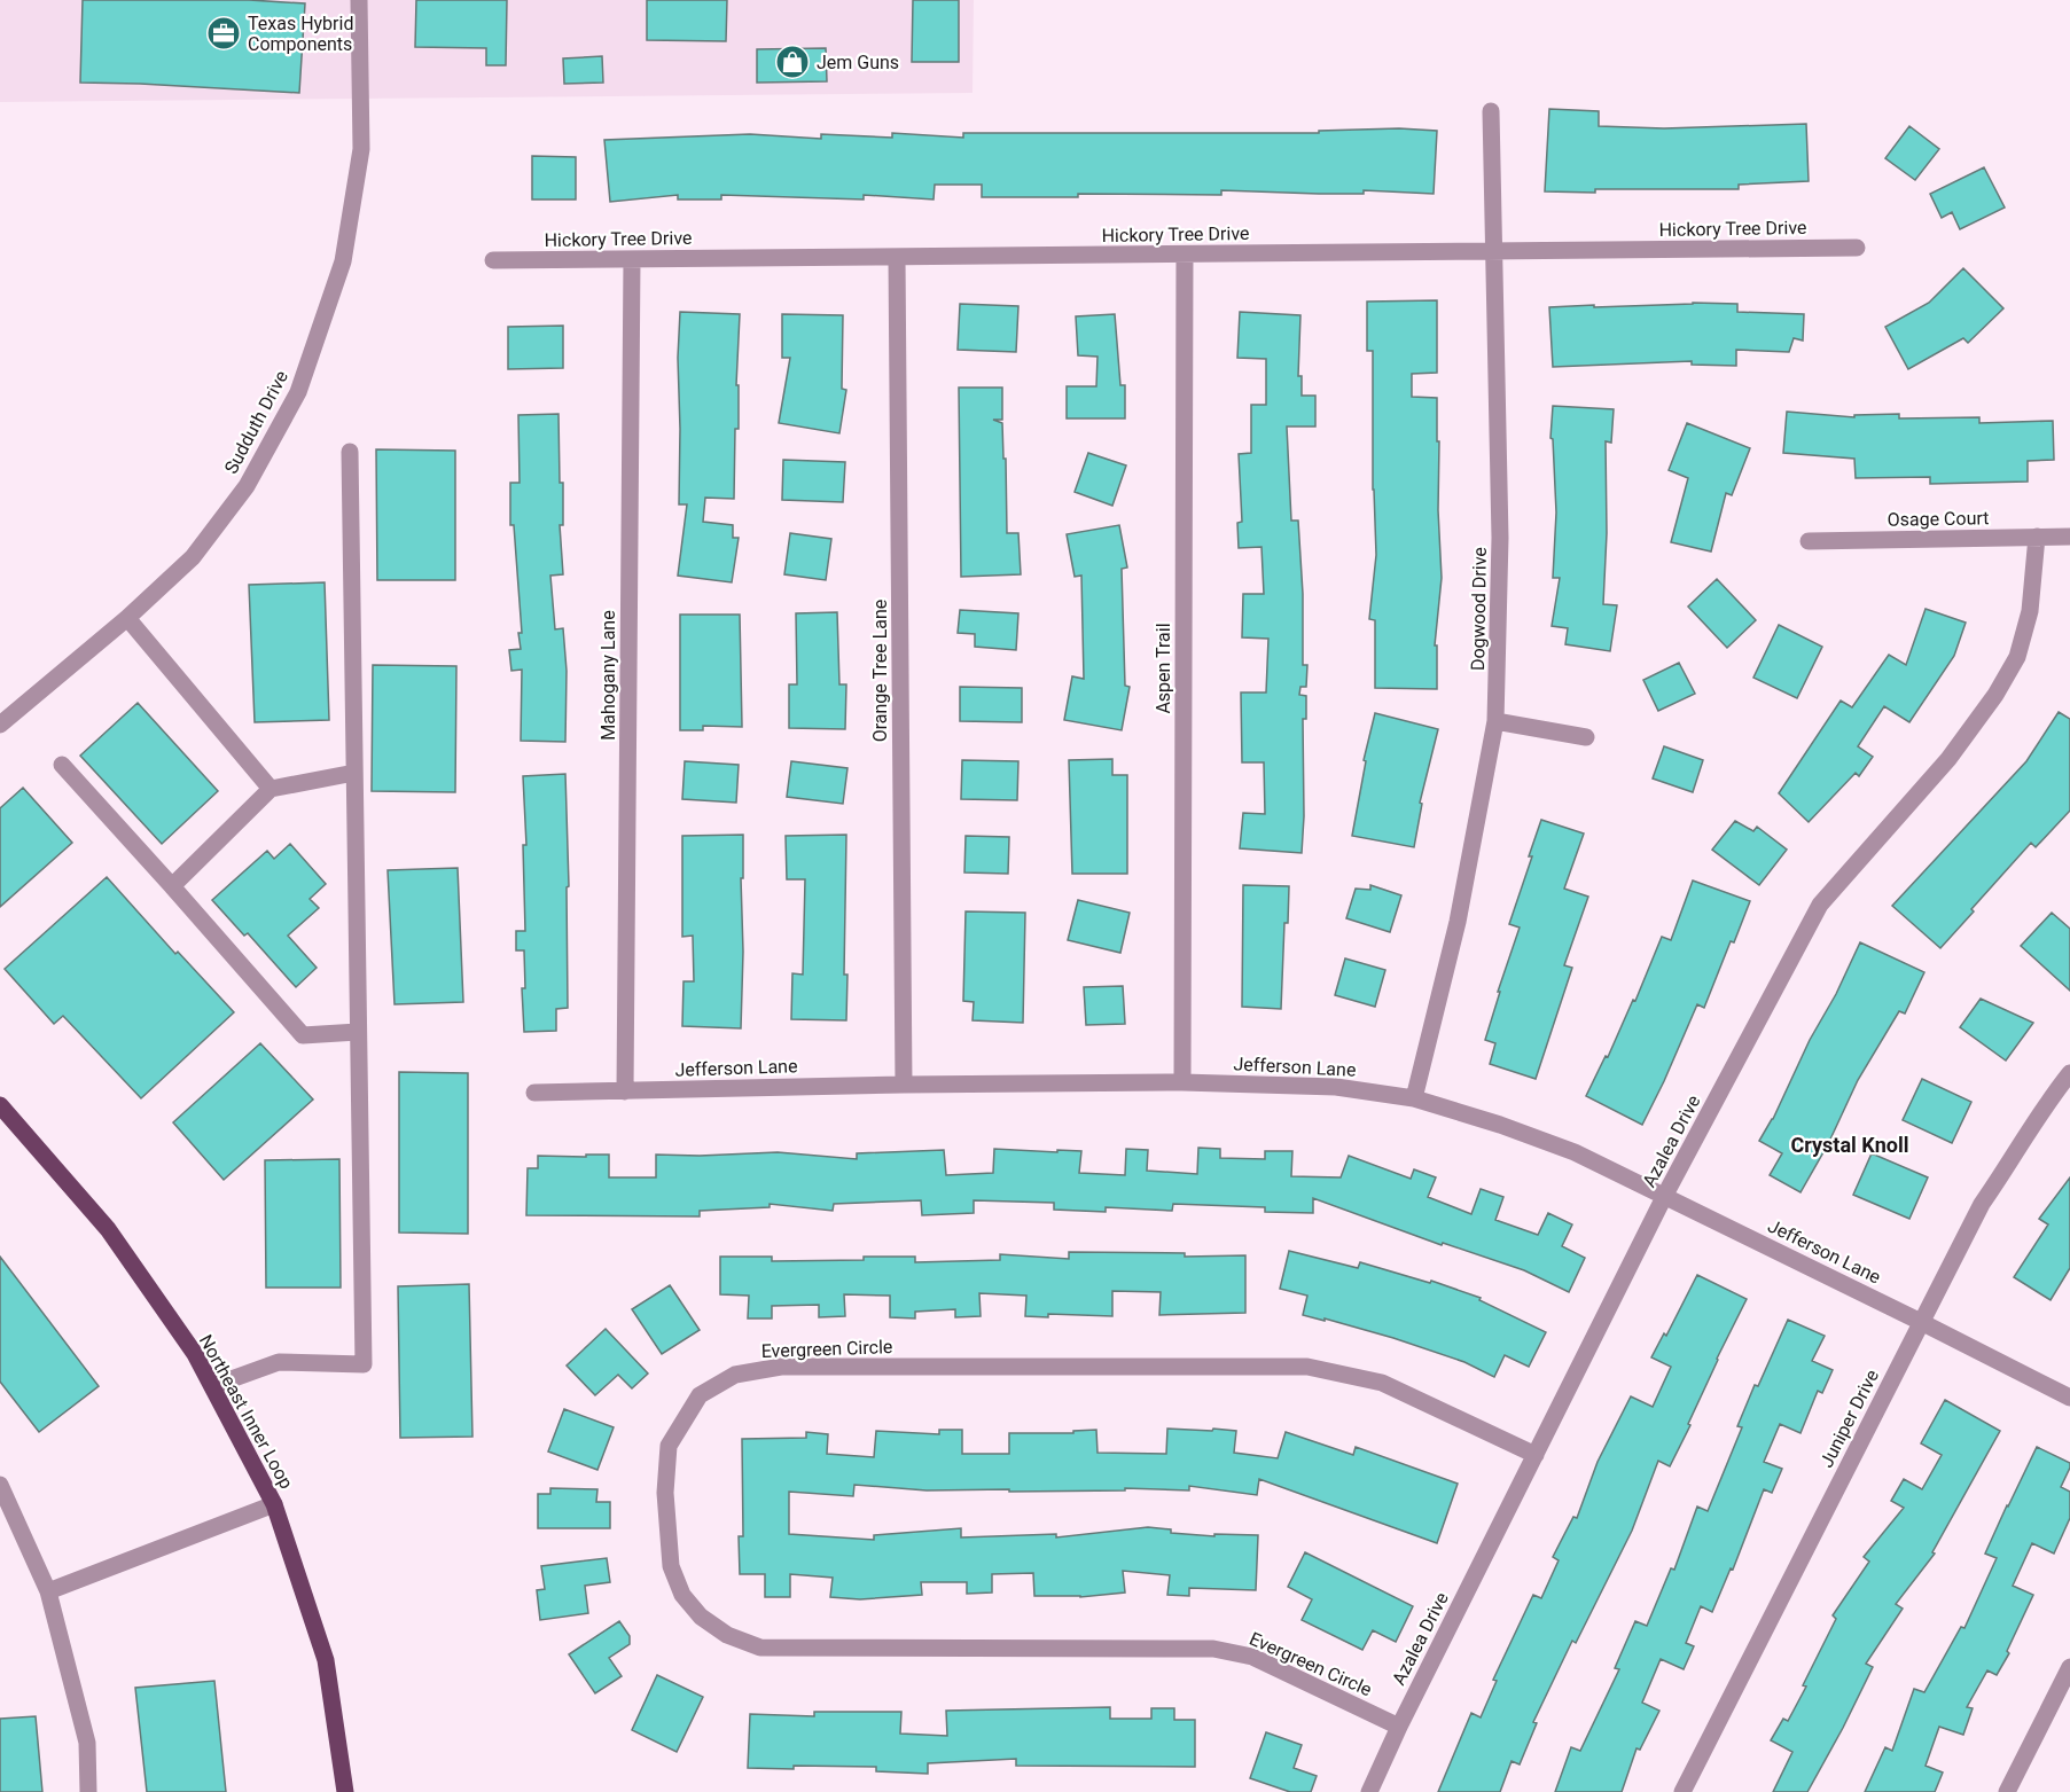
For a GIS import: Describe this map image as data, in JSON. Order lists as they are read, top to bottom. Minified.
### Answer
{"streets":{"main road":["Northeast Inner Loop"],"street":["Hickory Tree Drive","Sudduth Drive","Osage Court","Dogwood Drive","Aspen Trail","Orange Tree Lane","Mahogany Lane","Jefferson Lane","Azalea Drive","Evergreen Circle","Juniper Drive"]},"crossings":[["Hickory Tree Drive","Dogwood Drive"],["Hickory Tree Drive","Aspen Trail"],["Hickory Tree Drive","Orange Tree Lane"],["Hickory Tree Drive","Mahogany Lane"],["Osage Court","Azalea Drive"],["Dogwood Drive","Jefferson Lane"],["Aspen Trail","Jefferson Lane"],["Orange Tree Lane","Jefferson Lane"],["Mahogany Lane","Jefferson Lane"],["Jefferson Lane","Azalea Drive"],["Jefferson Lane","Juniper Drive"],["Azalea Drive","Evergreen Circle"]],"districts":["Crystal Knoll"],"places":{"office":["Texas Hybrid Components"],"shop":["Jem Guns"]}}
